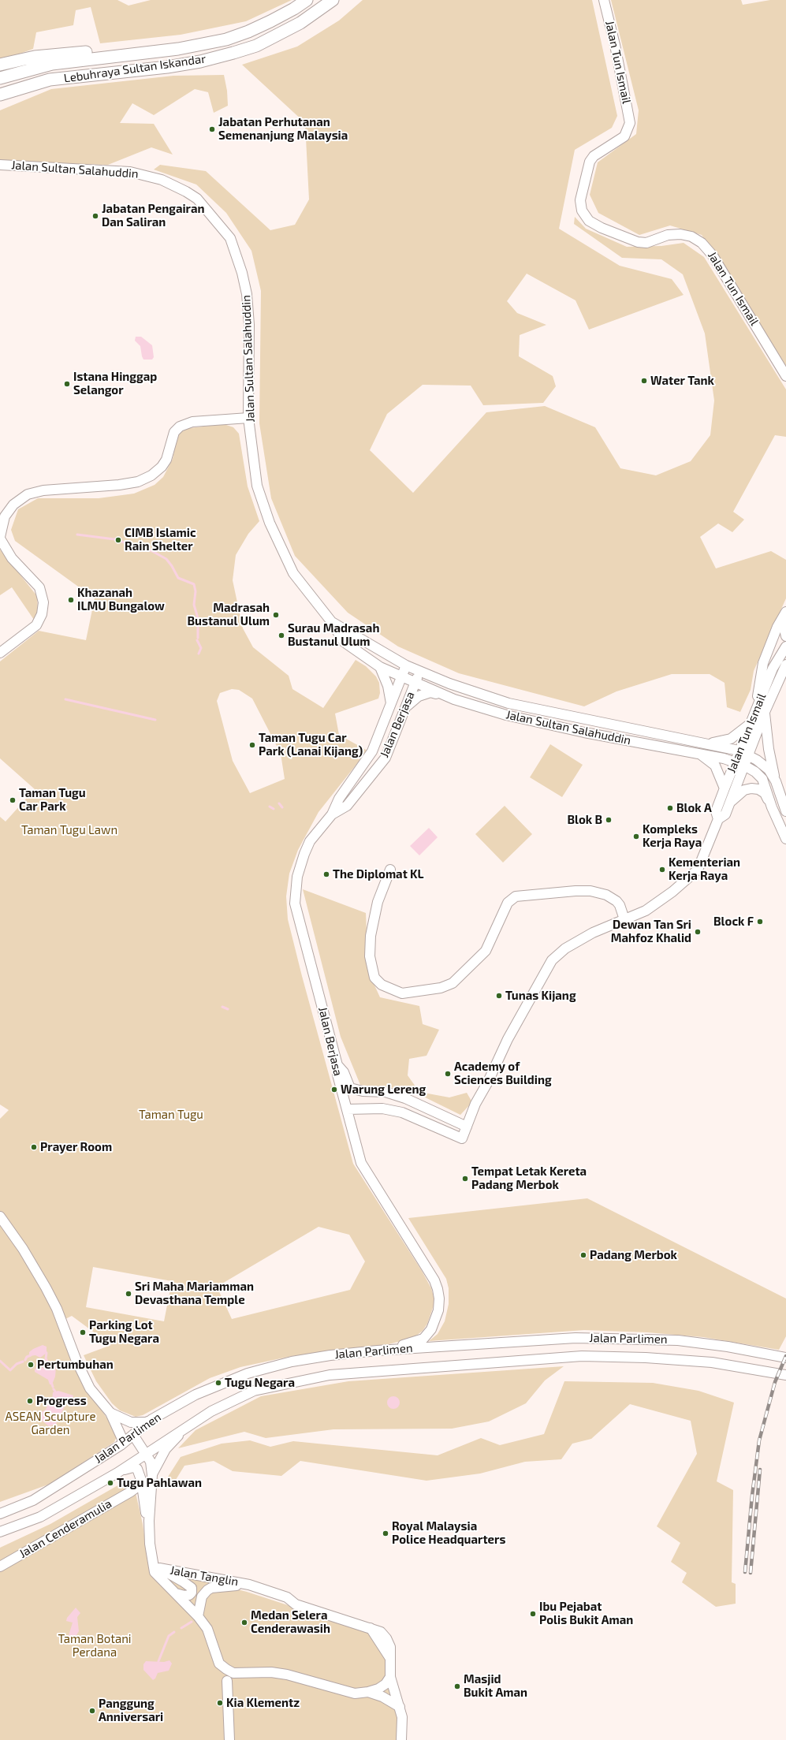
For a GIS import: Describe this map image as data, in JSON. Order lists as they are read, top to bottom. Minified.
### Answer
{"streets":{"main road":["Lebuhraya Sultan Iskandar"],"street":["Jalan Tun Ismail","Jalan Sultan Salahuddin","Jalan Berjasa","Jalan Parlimen","Jalan Cenderamulia","Jalan Tanglin"]},"crossings":[["Jalan Tun Ismail","Jalan Sultan Salahuddin"],["Jalan Tun Ismail","Jalan Berjasa"],["Jalan Sultan Salahuddin","Jalan Berjasa"],["Jalan Berjasa","Jalan Parlimen"]],"parks":["Taman Tugu Lawn","Taman Tugu","ASEAN Sculpture Garden","Taman Botani Perdana"],"places":["Jabatan Perhutanan Semenanjung Malaysia","Jabatan Pengairan Dan Saliran","Water Tank","Istana Hinggap Selangor","CIMB Islamic Rain Shelter","Khazanah ILMU Bungalow","Madrasah Bustanul Ulum","Surau Madrasah Bustanul Ulum","Taman Tugu Car Park (Lanai Kijang)","Taman Tugu Car Park","Blok A","Blok B","Kompleks Kerja Raya","Kementerian Kerja Raya","The Diplomat KL","Block F","Dewan Tan Sri Mahfoz Khalid","Tunas Kijang","Academy of Sciences Building","Warung Lereng","Prayer Room","Tempat Letak Kereta Padang Merbok","Padang Merbok","Sri Maha Mariamman Devasthana Temple","Parking Lot Tugu Negara","Pertumbuhan","Tugu Negara","Progress","Tugu Pahlawan","Royal Malaysia Police Headquarters","Ibu Pejabat Polis Bukit Aman","Medan Selera Cenderawasih","Masjid Bukit Aman","Kia Klementz","Panggung Anniversari"]}
